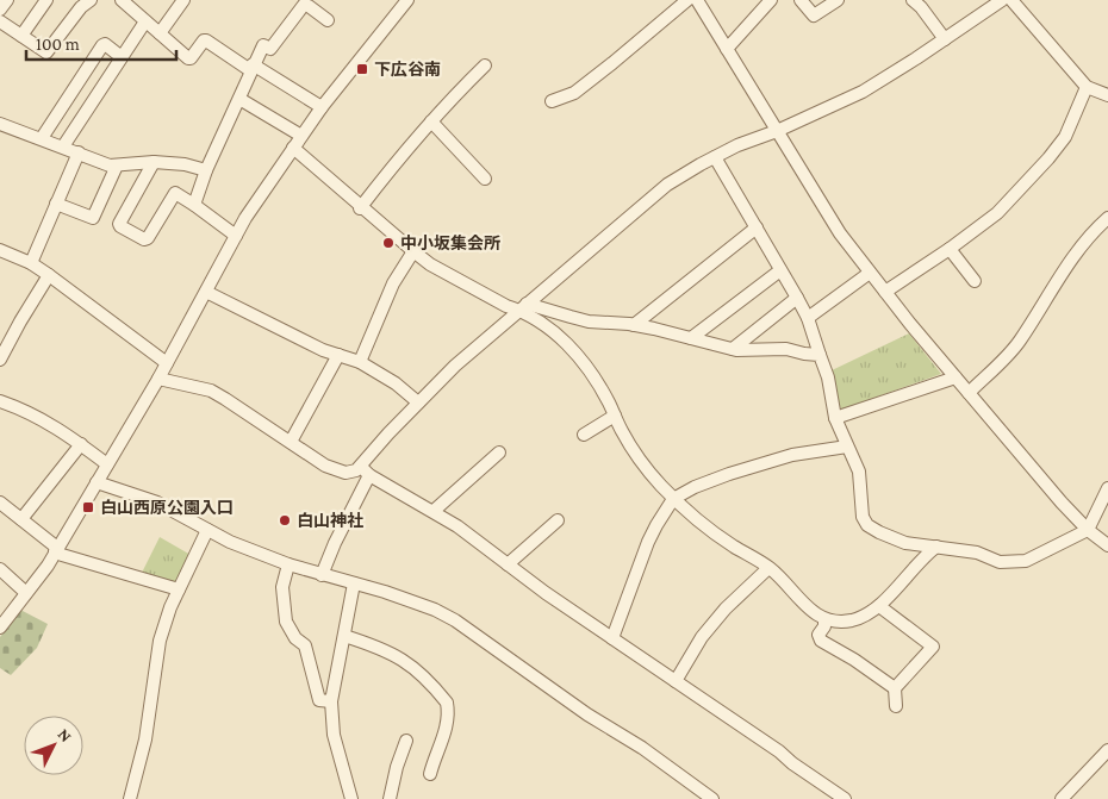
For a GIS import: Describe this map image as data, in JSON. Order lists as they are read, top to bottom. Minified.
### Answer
{"places":{"transit":["下広谷南","白山西原公園入口"],"other":["中小坂集会所","白山神社"]},"scale_bar":"100 m","north":"top right"}
